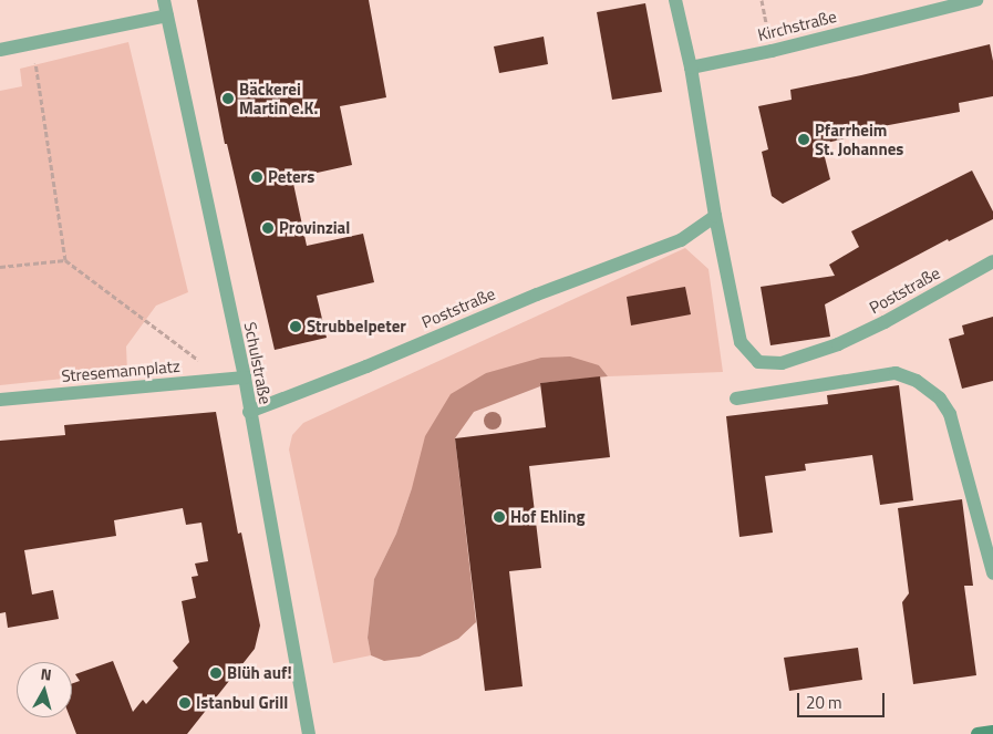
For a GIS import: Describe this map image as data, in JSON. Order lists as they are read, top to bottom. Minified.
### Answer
{"streets":{"street":["Kirchstraße","Poststraße","Schulstraße","Stresemannplatz"]},"crossings":[["Poststraße","Schulstraße"],["Schulstraße","Stresemannplatz"]],"places":["Bäckerei Martin e.K.","Pfarrheim St. Johannes","Peters","Provinzial","Strubbelpeter","Hof Ehling","Blüh auf!","Istanbul Grill"],"scale_bar":"20 m","north":"top"}
